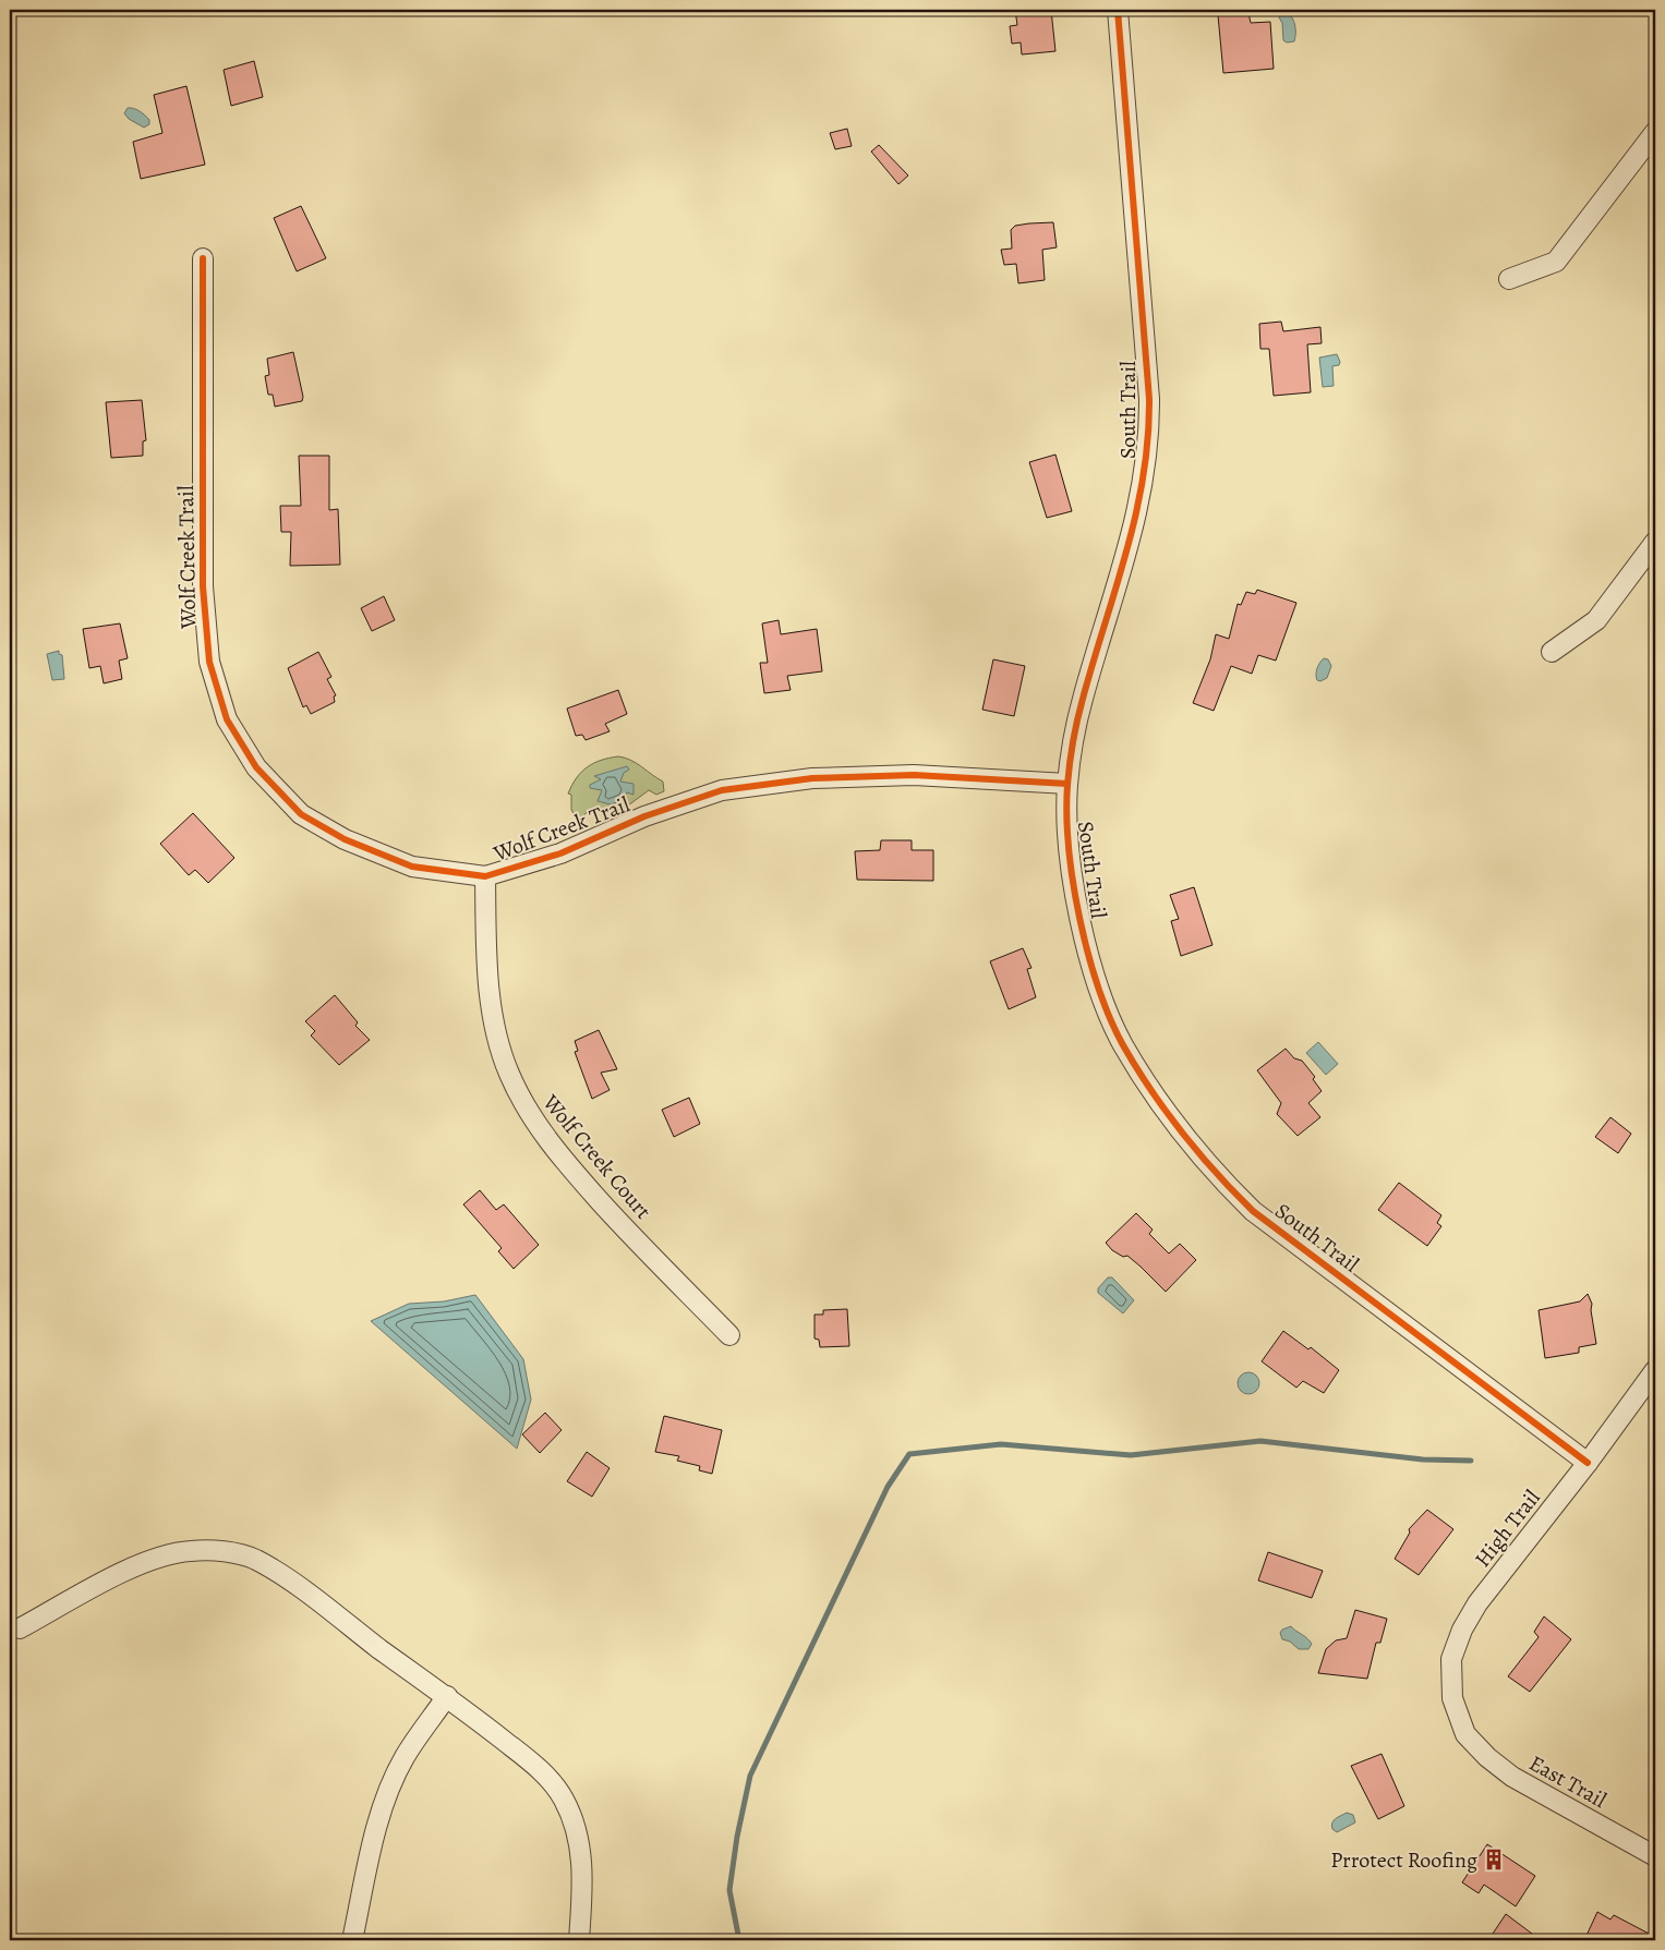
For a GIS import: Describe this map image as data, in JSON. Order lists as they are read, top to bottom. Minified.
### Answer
{"streets":{"street":["South Trail","Wolf Creek Trail","Wolf Creek Court","High Trail","East Trail"]},"crossings":[["South Trail","Wolf Creek Trail"],["South Trail","High Trail"],["Wolf Creek Trail","Wolf Creek Court"],["High Trail","East Trail"]],"places":{"building":["Prrotect Roofing"]}}
